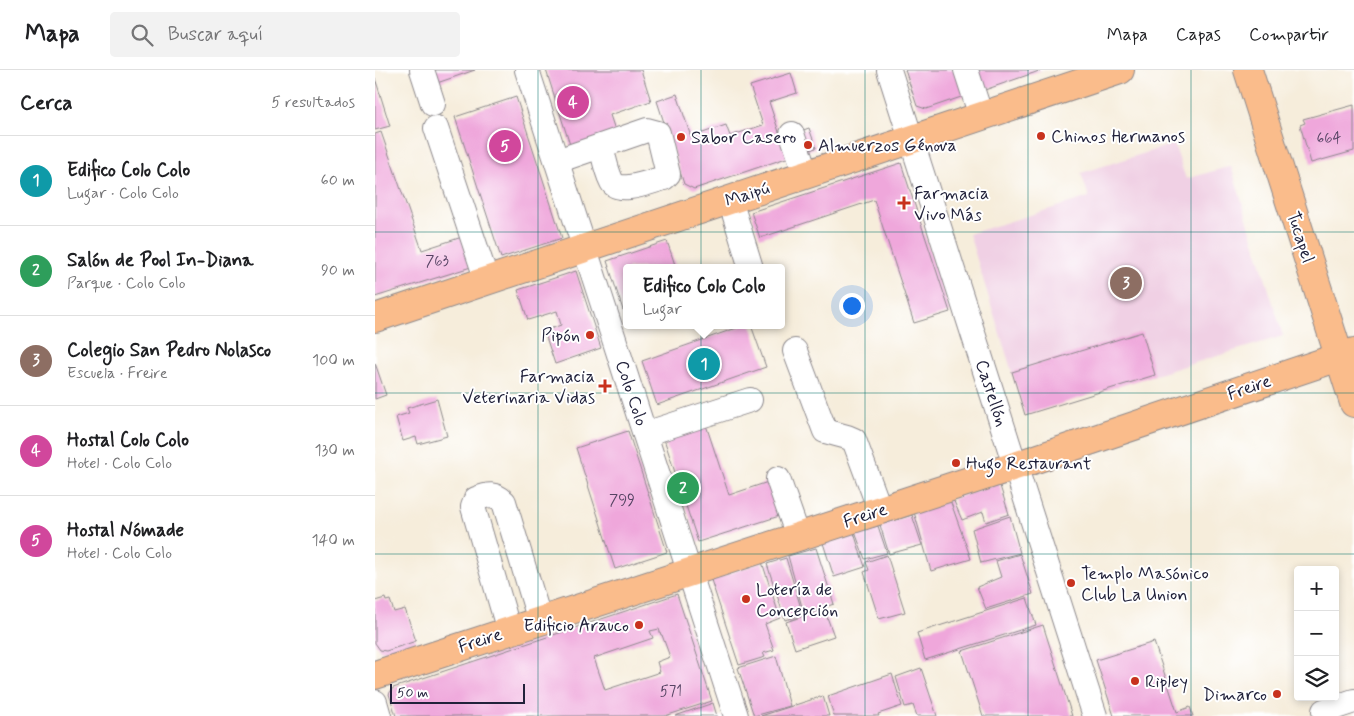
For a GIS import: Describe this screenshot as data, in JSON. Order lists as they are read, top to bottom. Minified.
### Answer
{"streets":{"main road":["Maipú","Tucapel","Freire"],"street":["Colo Colo","Castellón"]},"crossings":[["Maipú","Colo Colo"],["Maipú","Castellón"],["Tucapel","Freire"],["Freire","Colo Colo"],["Freire","Castellón"]],"places":{"other":["Chinos Hermanos","Sabor Casero","Almuerzos Génova","Pipón","Hugo Restaurant","Templo Masónico Club La Union","Lotería de Concepción","Edificio Arauco","Ripley","Dimarco"],"health":["Farmacia Vivo Más","Farmacia Veterinaria Vidas"]},"house_numbers":["664","763","799","571"],"scale_bar":"50 m","page":{"header":"Mapa","search":"Buscar aquí","nav":["Mapa","Capas","Compartir"],"heading":["Cerca","5 resultados"],"pins":["4","5","3","1","2"],"list":[{"mark":"1","name":"Edifico Colo Colo","note":"Lugar · Colo Colo","value":"60 m"},{"mark":"2","name":"Salón de Pool In-Diana","note":"Parque · Colo Colo","value":"90 m"},{"mark":"3","name":"Colegio San Pedro Nolasco","note":"Escuela · Freire","value":"100 m"},{"mark":"4","name":"Hostal Colo Colo","note":"Hotel · Colo Colo","value":"130 m"},{"mark":"5","name":"Hostal Nómade","note":"Hotel · Colo Colo","value":"140 m"}],"popup":["Edifico Colo Colo","Lugar"],"map_buttons":["+","−"],"scale":"50 m"}}
